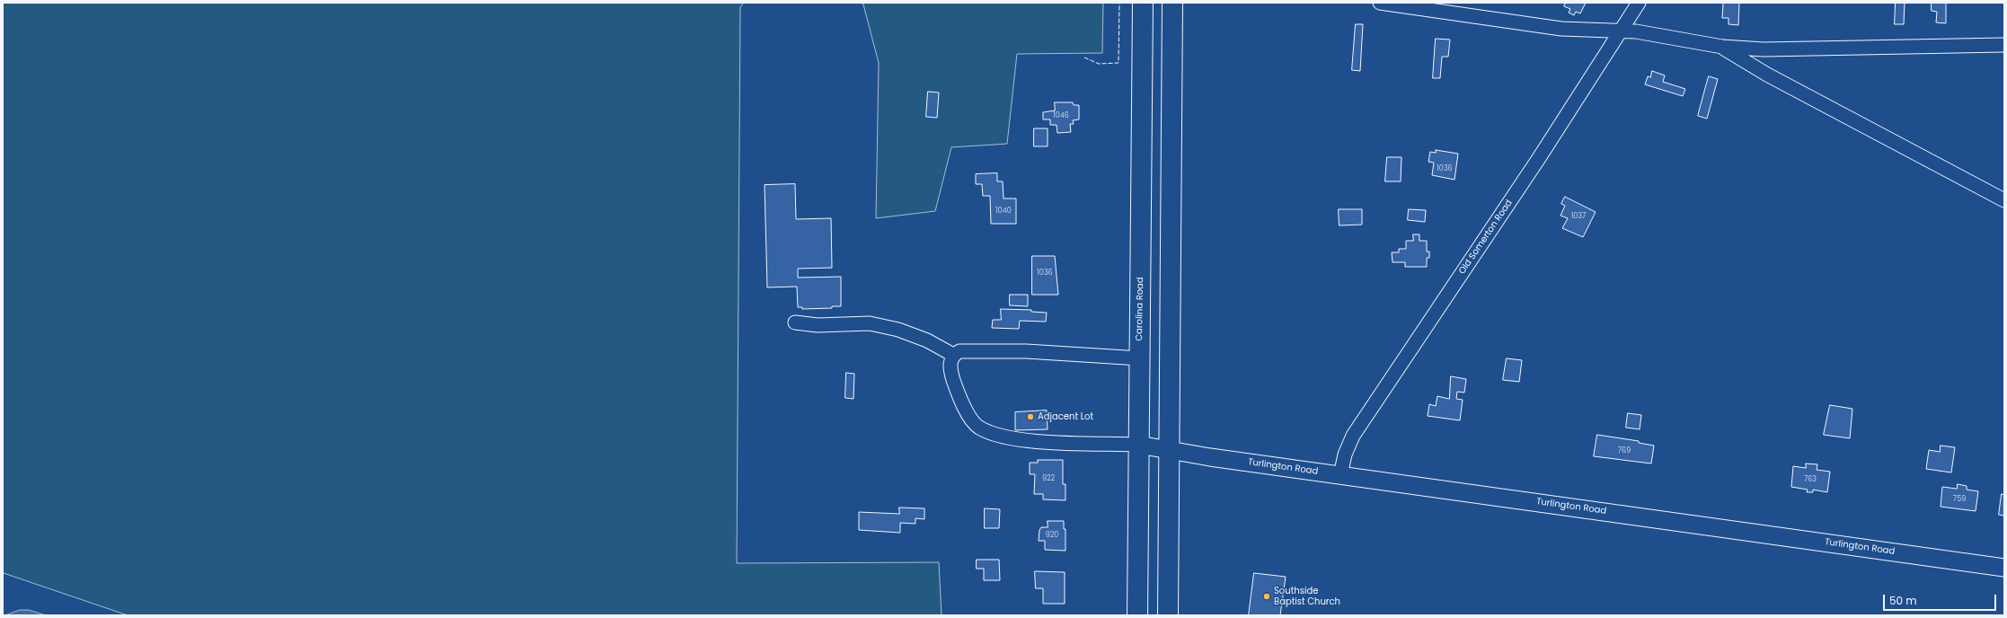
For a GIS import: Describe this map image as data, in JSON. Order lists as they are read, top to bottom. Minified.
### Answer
{"streets":{"highway":["Carolina Road"],"street":["Old Somerton Road","Turlington Road"]},"crossings":[["Old Somerton Road","Turlington Road"],["Carolina Road","Turlington Road"]],"places":["Adjacent Lot","Southside Baptist Church"],"house_numbers":["1046","1036","1040","1037","1036","769","922","763","759","920"],"scale_bar":"50 m"}
